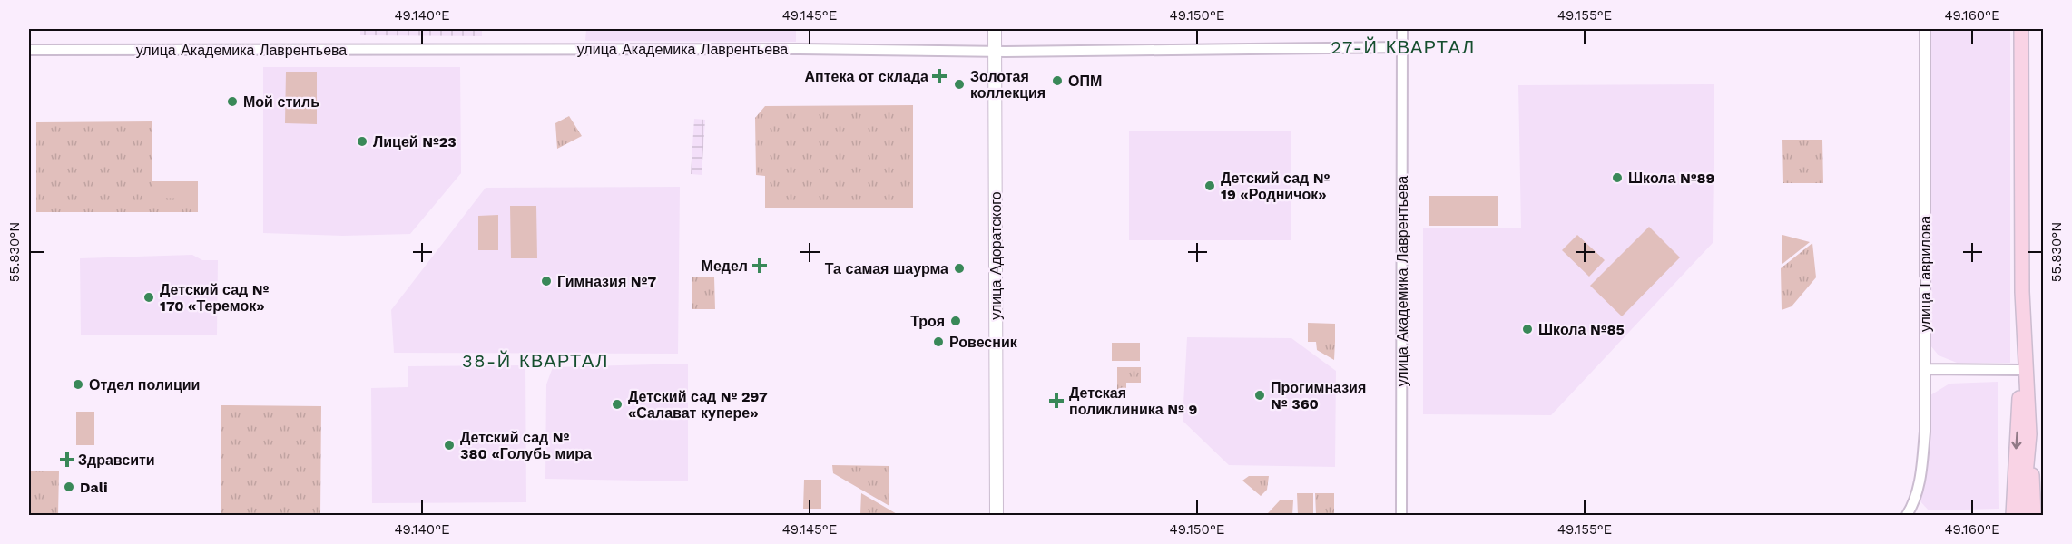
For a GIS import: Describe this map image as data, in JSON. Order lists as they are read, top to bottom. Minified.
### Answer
{"streets":{"street":["улица Академика Лаврентьева","улица Адоратского","улица Гаврилова"]},"crossings":[["улица Академика Лаврентьева","улица Адоратского"]],"districts":["27-Й КВАРТАЛ","38-Й КВАРТАЛ"],"places":{"health":["Аптека от склада","Медел","Детская поликлиника № 9","Здравсити"],"other":["ОПМ","Золотая коллекция","Мой стиль","Лицей №23","Школа №89","Детский сад № 19 «Родничок»","Та самая шаурма","Гимназия №7","Детский сад № 170 «Теремок»","Троя","Школа №85","Ровесник","Отдел полиции","Прогимназия № 360","Детский сад № 297 «Салават купере»","Детский сад № 380 «Голубь мира","Dali"]},"coordinates":["49.140°E","49.145°E","49.150°E","49.155°E","49.160°E","55.830°N"]}
